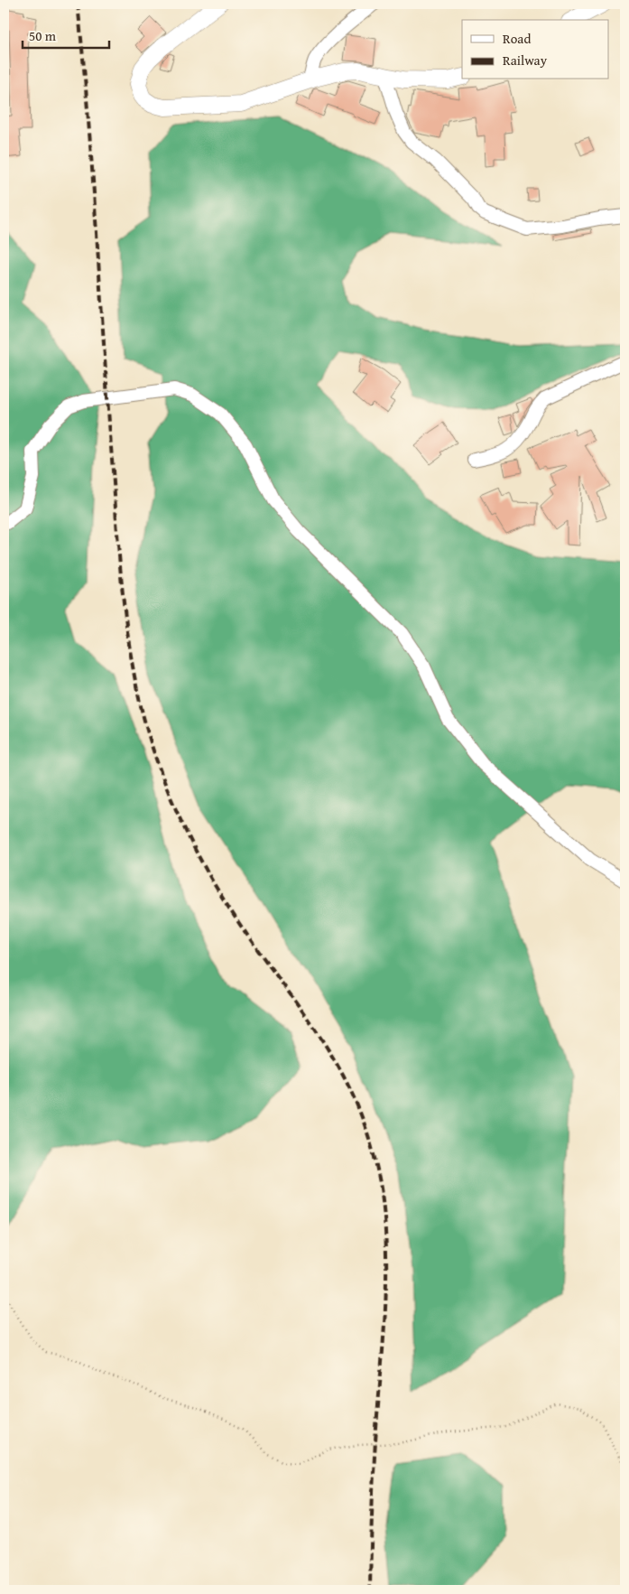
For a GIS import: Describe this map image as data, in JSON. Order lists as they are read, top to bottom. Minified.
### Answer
{"legend":["Road","Railway"],"scale_bar":"50 m"}
